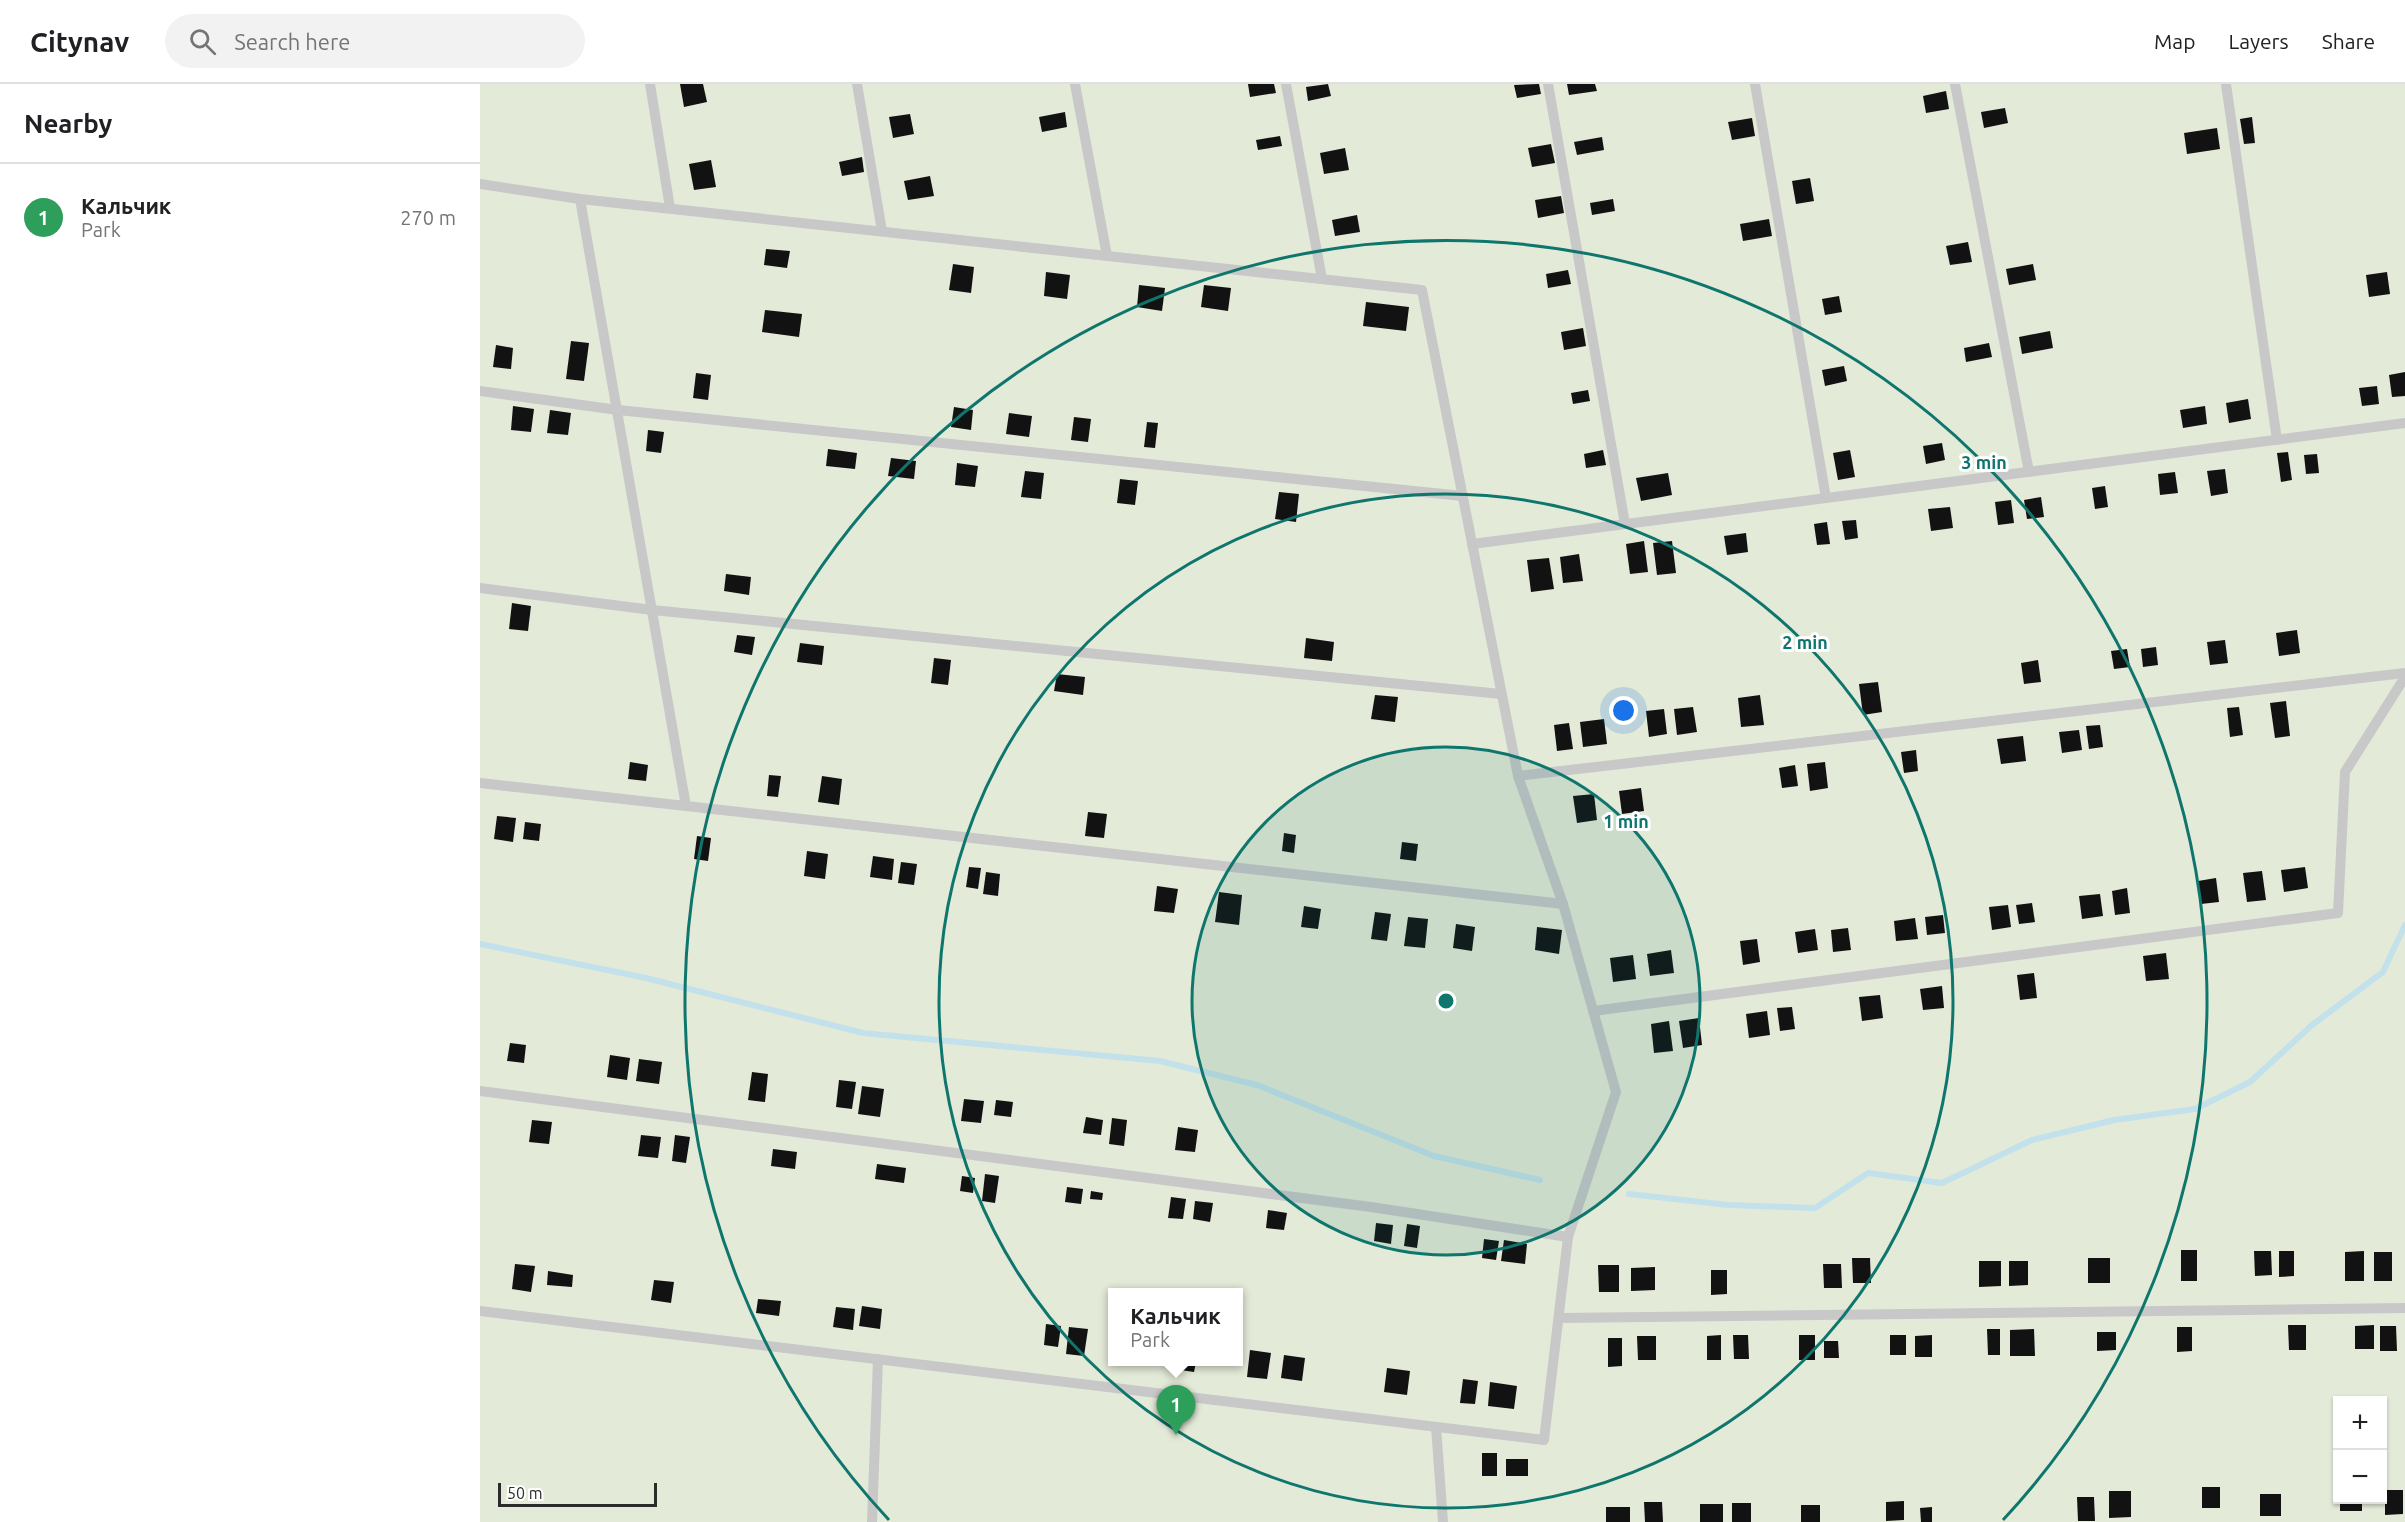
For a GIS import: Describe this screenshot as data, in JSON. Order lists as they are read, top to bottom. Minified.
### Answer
{"scale_bar":"50 m","page":{"header":"Citynav","search":"Search here","nav":["Map","Layers","Share"],"heading":"Nearby","list":[{"mark":"1","name":"Кальчик","note":"Park","value":"270 m"}],"popup":["Кальчик","Park"],"pins":"1","map_buttons":["+","−"],"scale":"50 m"},"rings":["3 min","2 min","1 min"]}
